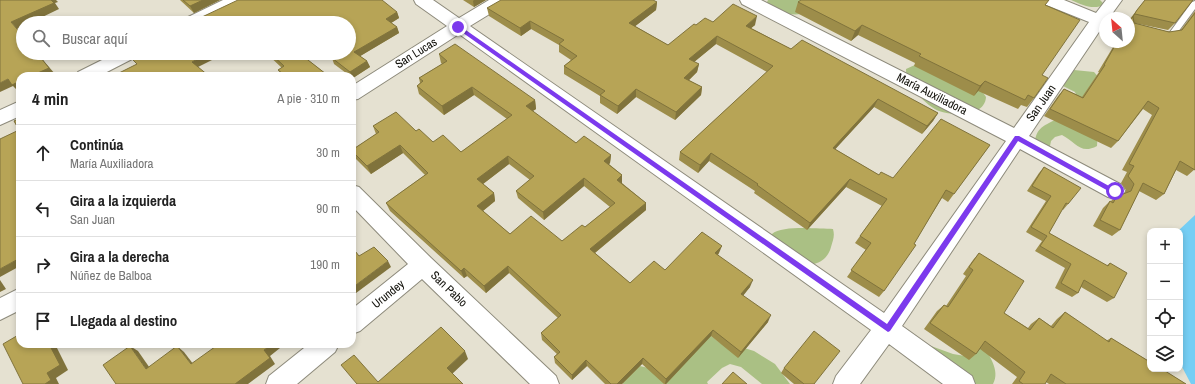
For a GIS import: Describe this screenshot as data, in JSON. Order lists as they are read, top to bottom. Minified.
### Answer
{"streets":{"street":["San Lucas","María Auxiliadora","San Juan","San Pablo","Urundey"]},"crossings":[["María Auxiliadora","San Juan"],["San Pablo","Urundey"]],"north":"top left","page":{"search":"Buscar aquí","heading":["4 min","A pie · 310 m"],"list":[["Continúa","María Auxiliadora","30 m"],["Gira a la izquierda","San Juan","90 m"],["Gira a la derecha","Núñez de Balboa","190 m"],"Llegada al destino"],"map_buttons":["+","−"]}}
